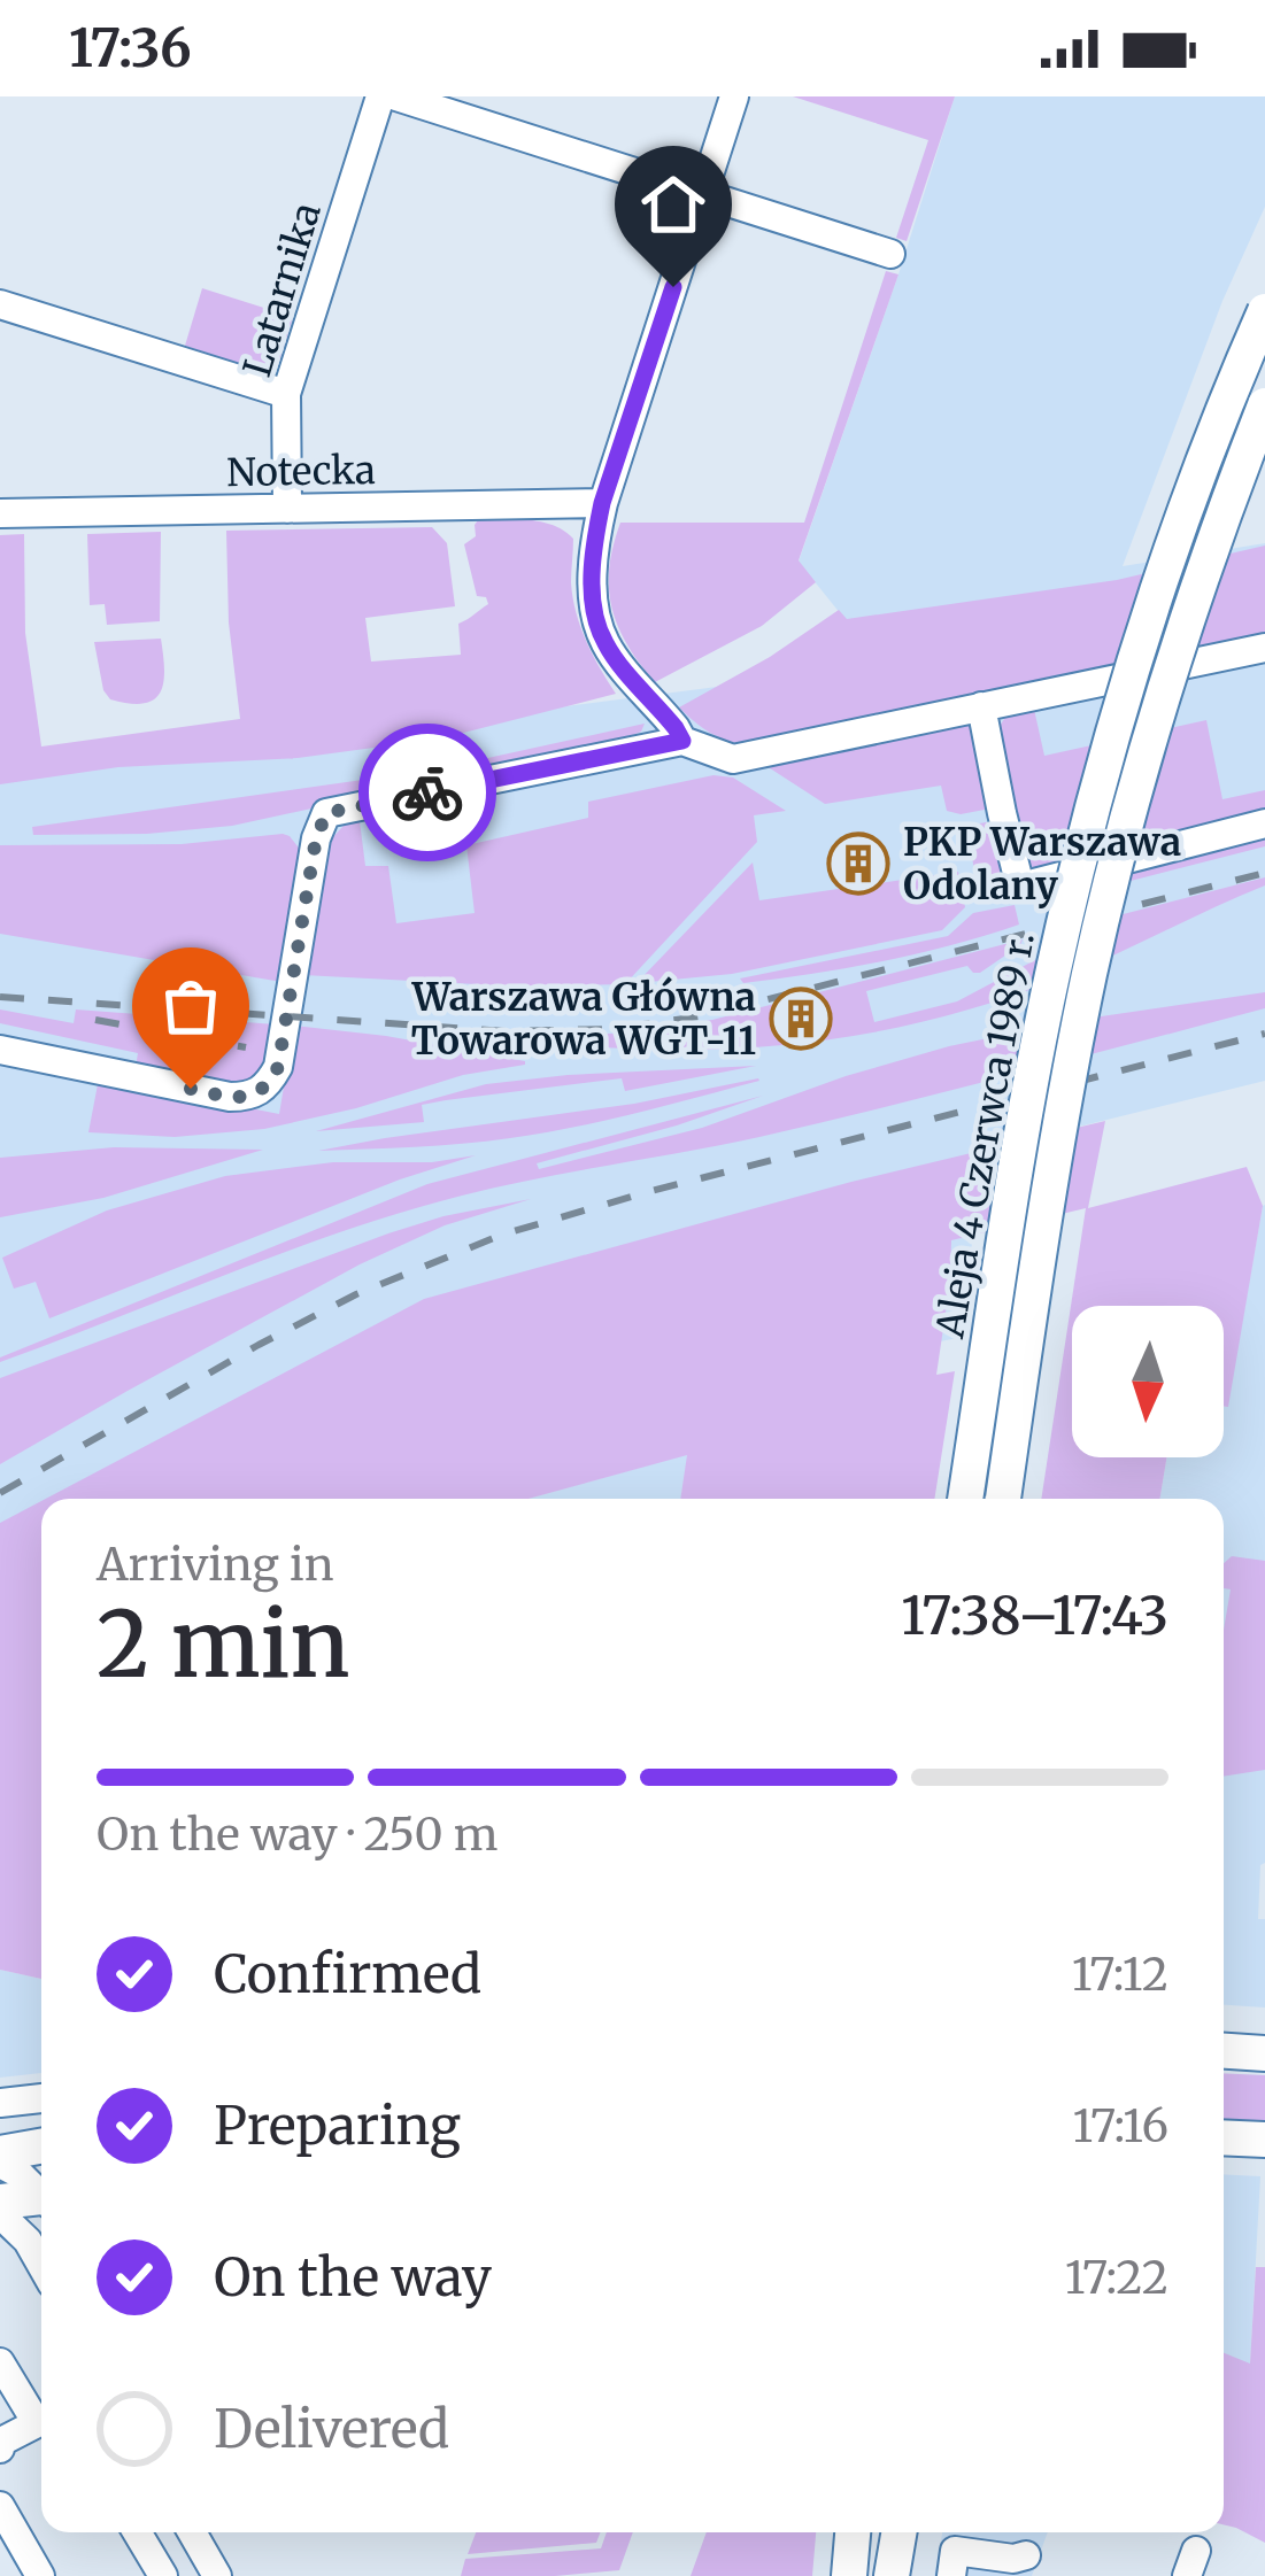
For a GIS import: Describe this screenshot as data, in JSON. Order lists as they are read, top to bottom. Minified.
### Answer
{"streets":{"main road":["Aleja 4 Czerwca 1989 r."],"street":["Latarnika","Notecka"]},"crossings":[["Latarnika","Notecka"]],"places":{"building":["PKP Warszawa Odolany","Warszawa Główna Towarowa WGT-11"]},"north":"bottom","page":{"status":"17:36","heading":["2 min","Arriving in","17:38–17:43"],"bar":"On the way · 250 m","list":[["Confirmed","17:12"],["Preparing","17:16"],["On the way","17:22"],"Delivered"]}}
